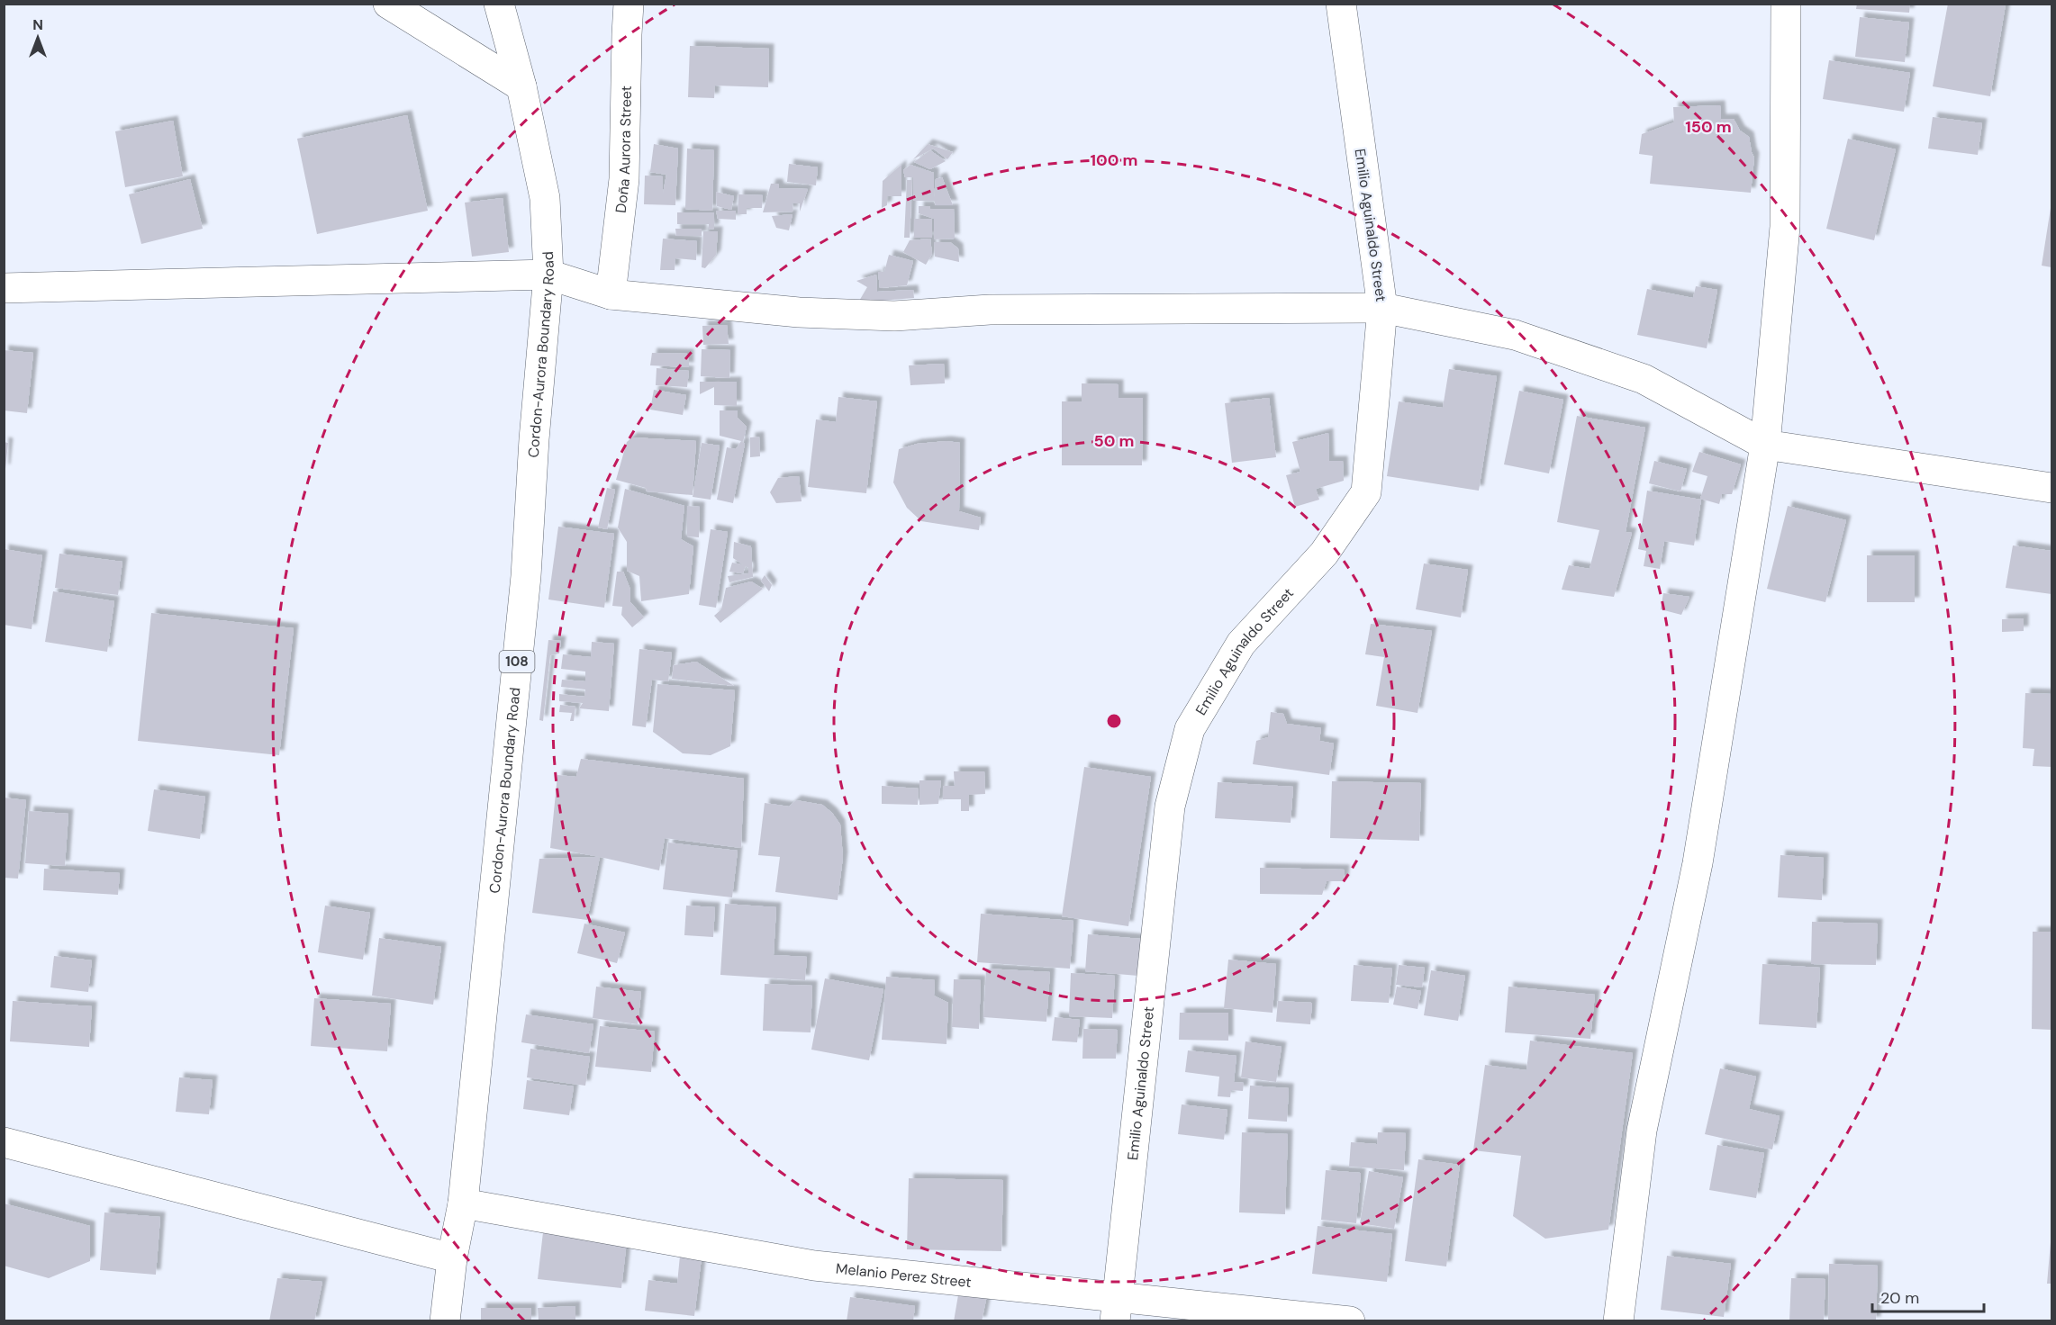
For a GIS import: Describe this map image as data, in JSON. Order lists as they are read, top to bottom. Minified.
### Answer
{"streets":{"street":["Doña Aurora Street","Emilio Aguinaldo Street","Cordon-Aurora Boundary Road","108","Melanio Perez Street"]},"crossings":[["Emilio Aguinaldo Street","Melanio Perez Street"],["Cordon-Aurora Boundary Road","Melanio Perez Street"]],"scale_bar":"20 m","north":"top","rings":["150 m","100 m","50 m"]}
